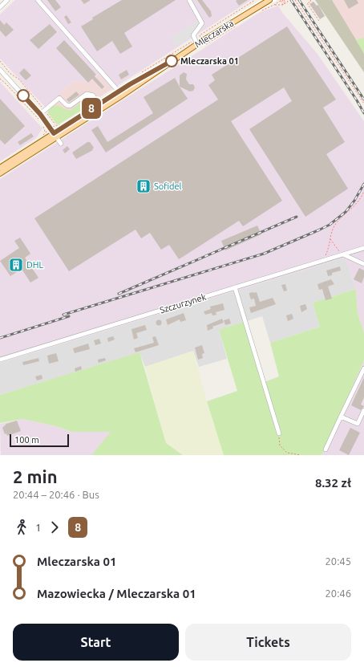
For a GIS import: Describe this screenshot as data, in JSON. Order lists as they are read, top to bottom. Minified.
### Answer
{"streets":{"main road":["Mleczarska"],"street":["Szczurzynek"]},"places":{"other":["Mleczarska 01"],"building":["Sofidel","DHL"]},"lines":["bus line 8"],"scale_bar":"100 m","page":{"on_map":"8","scale":"100 m","heading":["2 min","20:44 – 20:46 · Bus","8.32 zł"],"legs":["1","8"],"list":[{"name":"Mleczarska 01","value":"20:45"},{"name":"Mazowiecka / Mleczarska 01","value":"20:46"}],"buttons":["Start","Tickets"]}}
